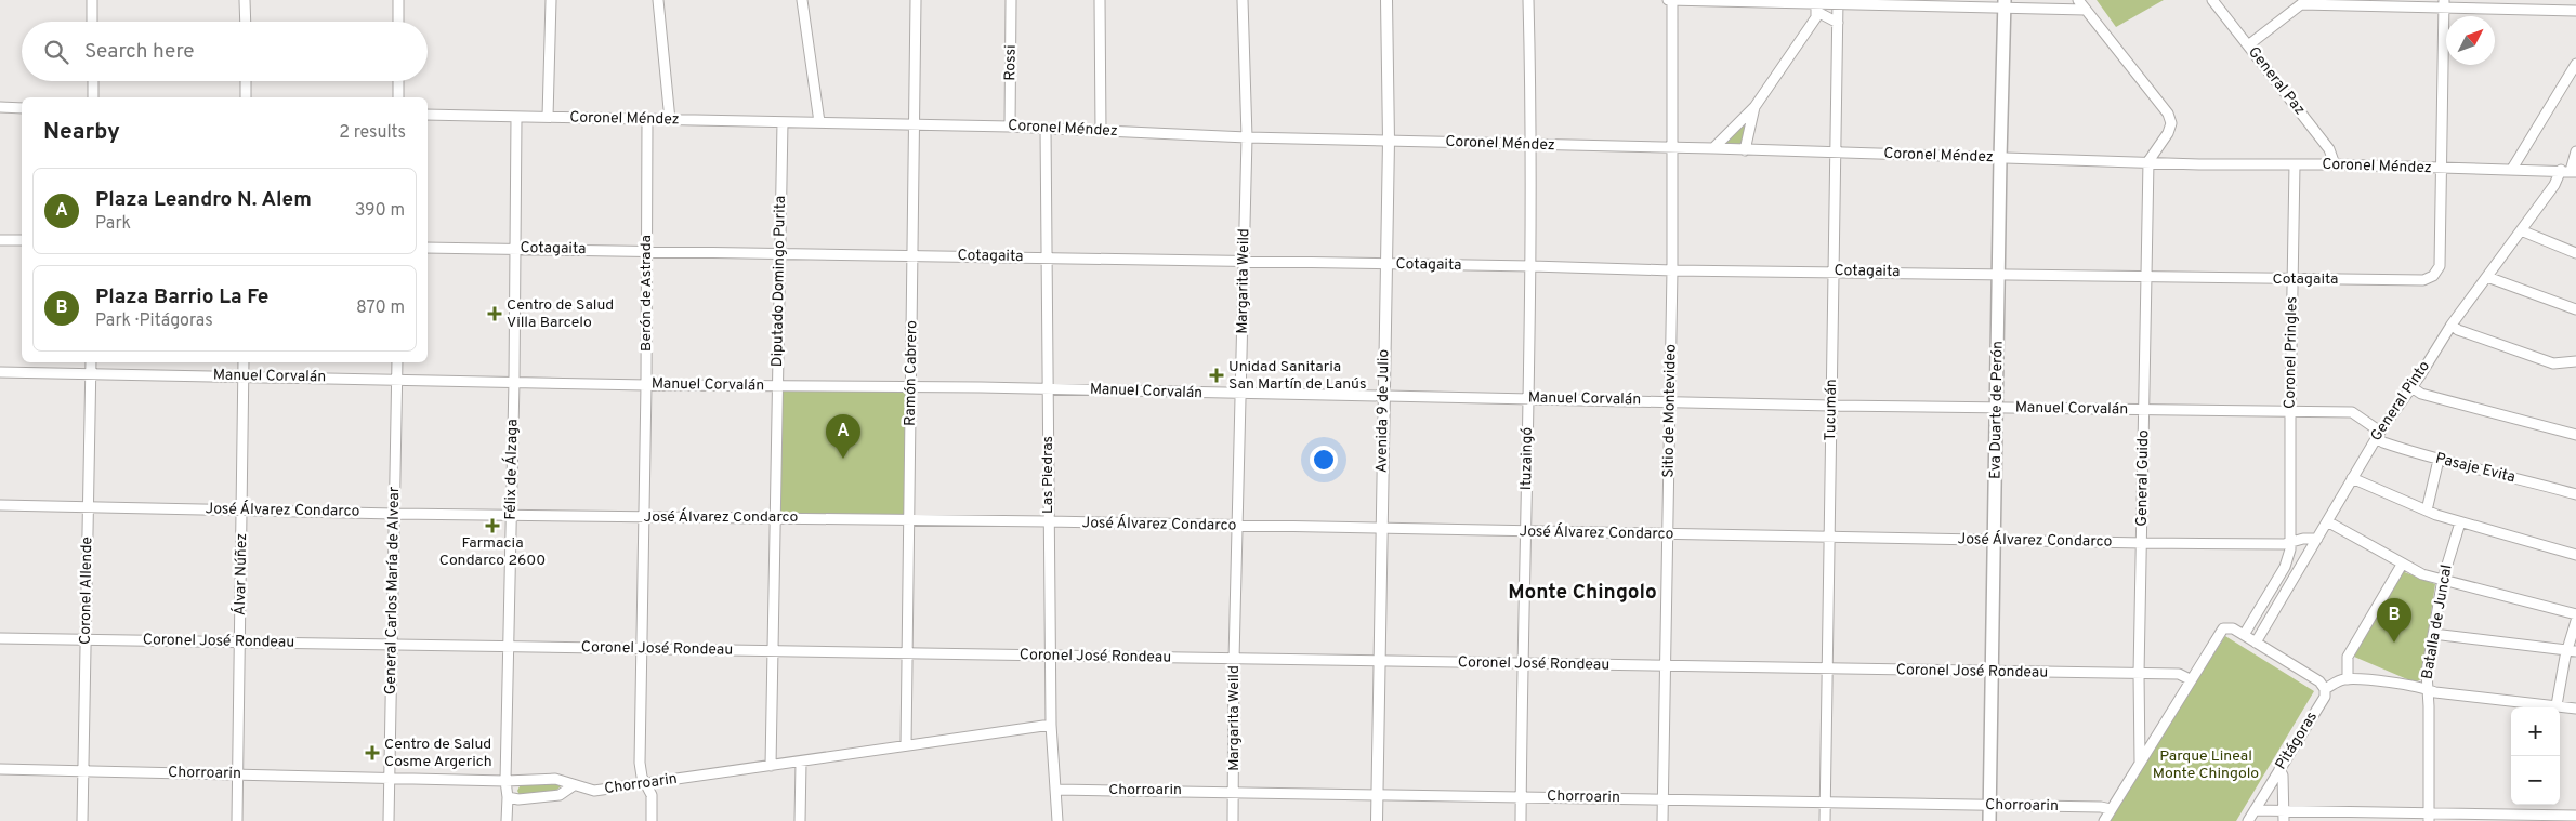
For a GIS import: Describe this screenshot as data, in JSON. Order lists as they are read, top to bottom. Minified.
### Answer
{"streets":{"main road":["Eva Duarte de Perón"],"street":["Rossi","General Paz","Coronel Méndez","Cotagaita","Diputado Domingo Purita","Margarita Weild","Berón de Astrada","Coronel Pringles","Ramón Cabrero","Manuel Corvalán","General Pinto","Tucumán","Avenida 9 de Julio","Sitio de Montevideo","Ituzaingó","Pasaje Evita","Félix de Álzaga","Las Piedras","General Guido","José Álvarez Condarco","Álvar Núñez","Coronel Allende","General Carlos María de Alvear","Batalla de Juncal","Coronel José Rondeau","Pitágoras","Chorroarin"]},"crossings":[["Rossi","Coronel Méndez"],["General Paz","Coronel Méndez"],["Coronel Méndez","Cotagaita"],["Coronel Méndez","Diputado Domingo Purita"],["Coronel Méndez","Margarita Weild"],["Coronel Méndez","Berón de Astrada"],["Coronel Méndez","Coronel Pringles"],["Coronel Méndez","Ramón Cabrero"],["Coronel Méndez","General Pinto"],["Coronel Méndez","Tucumán"],["Coronel Méndez","Eva Duarte de Perón"],["Coronel Méndez","Avenida 9 de Julio"],["Coronel Méndez","Sitio de Montevideo"],["Coronel Méndez","Ituzaingó"],["Coronel Méndez","Félix de Álzaga"],["Coronel Méndez","Las Piedras"],["Coronel Méndez","General Guido"],["Cotagaita","Diputado Domingo Purita"],["Cotagaita","Margarita Weild"],["Cotagaita","Berón de Astrada"],["Cotagaita","Coronel Pringles"],["Cotagaita","Ramón Cabrero"],["Cotagaita","Tucumán"],["Cotagaita","Eva Duarte de Perón"],["Cotagaita","Avenida 9 de Julio"],["Cotagaita","Sitio de Montevideo"],["Cotagaita","Ituzaingó"],["Cotagaita","Félix de Álzaga"],["Cotagaita","Las Piedras"],["Cotagaita","General Guido"],["Diputado Domingo Purita","Manuel Corvalán"],["Diputado Domingo Purita","José Álvarez Condarco"],["Diputado Domingo Purita","Coronel José Rondeau"],["Diputado Domingo Purita","Chorroarin"],["Margarita Weild","Manuel Corvalán"],["Margarita Weild","José Álvarez Condarco"],["Margarita Weild","Coronel José Rondeau"],["Margarita Weild","Chorroarin"],["Berón de Astrada","Manuel Corvalán"],["Berón de Astrada","José Álvarez Condarco"],["Berón de Astrada","Coronel José Rondeau"],["Berón de Astrada","Chorroarin"],["Coronel Pringles","Manuel Corvalán"],["Coronel Pringles","José Álvarez Condarco"],["Ramón Cabrero","Manuel Corvalán"],["Ramón Cabrero","José Álvarez Condarco"],["Ramón Cabrero","Coronel José Rondeau"],["Ramón Cabrero","Chorroarin"],["Manuel Corvalán","Tucumán"],["Manuel Corvalán","Eva Duarte de Perón"],["Manuel Corvalán","Avenida 9 de Julio"],["Manuel Corvalán","Sitio de Montevideo"],["Manuel Corvalán","Ituzaingó"],["Manuel Corvalán","Pasaje Evita"],["Manuel Corvalán","Félix de Álzaga"],["Manuel Corvalán","Las Piedras"],["Manuel Corvalán","General Guido"],["Manuel Corvalán","Álvar Núñez"],["Manuel Corvalán","Coronel Allende"],["Manuel Corvalán","General Carlos María de Alvear"],["General Pinto","Pasaje Evita"],["General Pinto","José Álvarez Condarco"],["Tucumán","José Álvarez Condarco"],["Tucumán","Coronel José Rondeau"],["Tucumán","Chorroarin"],["Eva Duarte de Perón","José Álvarez Condarco"],["Eva Duarte de Perón","Coronel José Rondeau"],["Eva Duarte de Perón","Chorroarin"],["Avenida 9 de Julio","José Álvarez Condarco"],["Avenida 9 de Julio","Coronel José Rondeau"],["Avenida 9 de Julio","Chorroarin"],["Sitio de Montevideo","José Álvarez Condarco"],["Sitio de Montevideo","Coronel José Rondeau"],["Sitio de Montevideo","Chorroarin"],["Ituzaingó","José Álvarez Condarco"],["Ituzaingó","Coronel José Rondeau"],["Ituzaingó","Chorroarin"],["Félix de Álzaga","José Álvarez Condarco"],["Félix de Álzaga","Coronel José Rondeau"],["Félix de Álzaga","Chorroarin"],["Las Piedras","José Álvarez Condarco"],["Las Piedras","Coronel José Rondeau"],["Las Piedras","Chorroarin"],["General Guido","José Álvarez Condarco"],["General Guido","Coronel José Rondeau"],["José Álvarez Condarco","Álvar Núñez"],["José Álvarez Condarco","Coronel Allende"],["José Álvarez Condarco","General Carlos María de Alvear"],["Álvar Núñez","Coronel José Rondeau"],["Álvar Núñez","Chorroarin"],["Coronel Allende","Coronel José Rondeau"],["Coronel Allende","Chorroarin"],["General Carlos María de Alvear","Coronel José Rondeau"],["General Carlos María de Alvear","Chorroarin"]],"districts":["Monte Chingolo"],"parks":["Parque Lineal Monte Chingolo"],"places":{"health":["Centro de Salud Villa Barcelo","Unidad Sanitaria San Martín de Lanús","Farmacia Condarco 2600","Centro de Salud Cosme Argerich"]},"north":"top right","page":{"search":"Search here","heading":["Nearby","2 results"],"list":[{"mark":"A","name":"Plaza Leandro N. Alem","note":"Park","value":"390 m"},{"mark":"B","name":"Plaza Barrio La Fe","note":"Park · Pitágoras","value":"870 m"}],"pins":["A","B"],"map_buttons":["+","−"]}}
